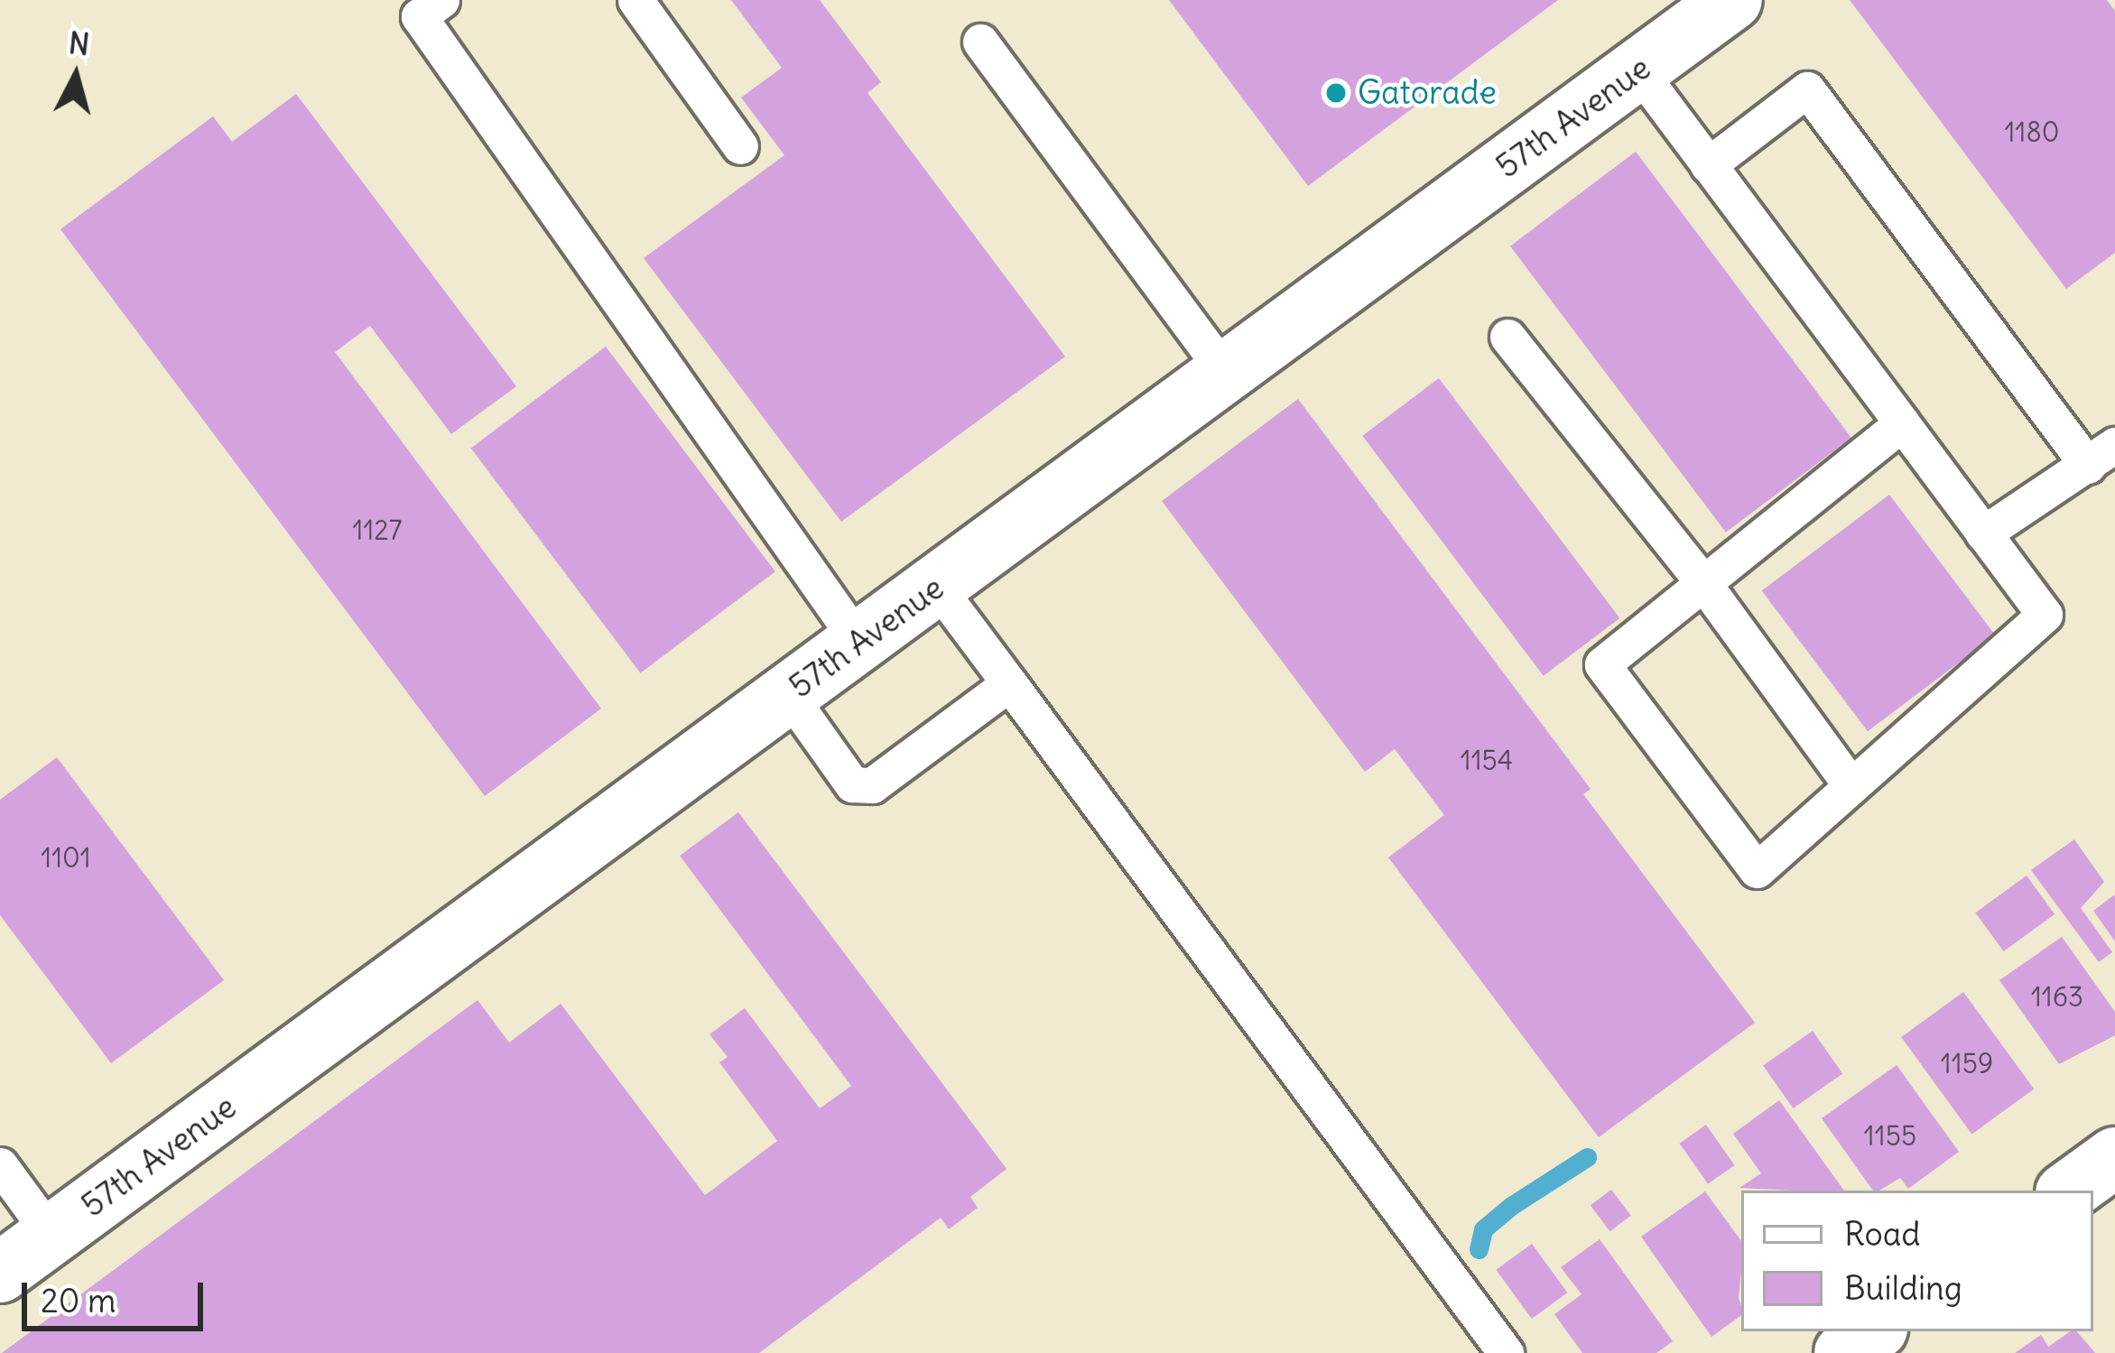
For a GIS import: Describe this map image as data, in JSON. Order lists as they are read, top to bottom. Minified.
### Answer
{"streets":{"street":["57th Avenue"]},"places":["Gatorade"],"house_numbers":["1180","1127","1154","1101","1163","1159","1155"],"legend":["Road","Building"],"scale_bar":"20 m","north":"top"}
